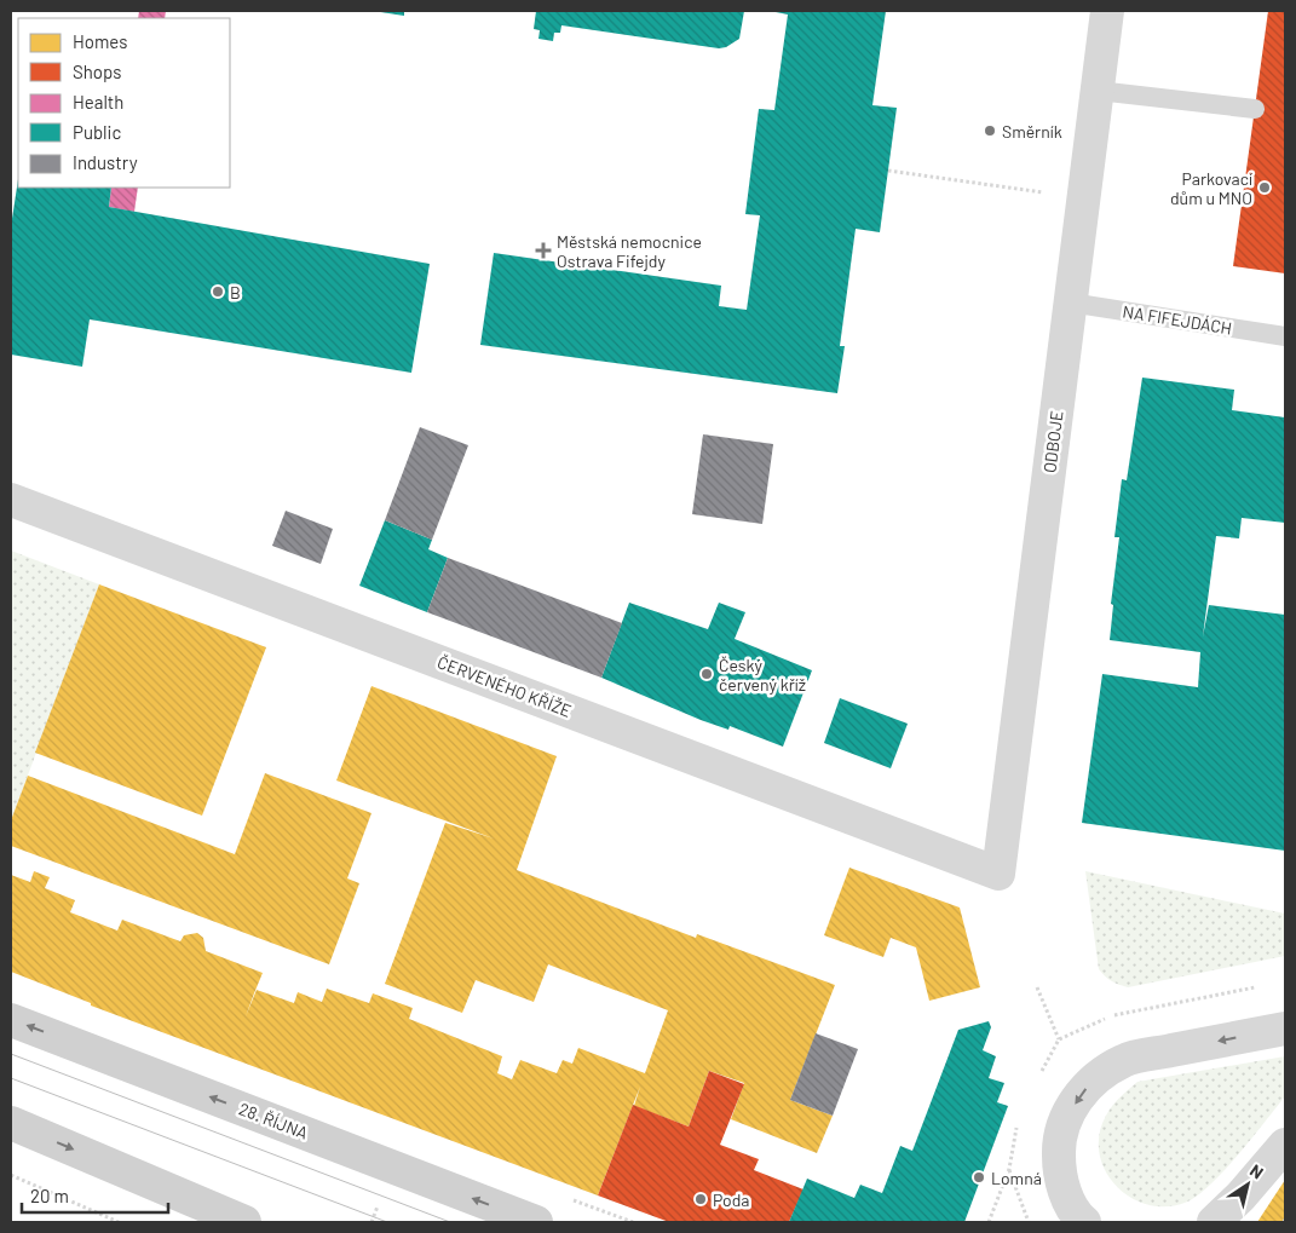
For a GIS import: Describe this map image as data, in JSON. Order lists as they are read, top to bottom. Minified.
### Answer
{"streets":{"main road":["28. ŘÍJNA"],"street":["ODBOJE","ČERVENÉHO KŘÍŽE"],"lane":["NA FIFEJDÁCH"]},"crossings":[["NA FIFEJDÁCH","ODBOJE"],["ODBOJE","ČERVENÉHO KŘÍŽE"]],"places":{"other":["Směrník","Parkovací dům u MNO","B","Český červený kříž","Lomná","Poda"],"health":["Městská nemocnice Ostrava Fifejdy"]},"legend":["Homes","Shops","Health","Public","Industry"],"scale_bar":"20 m","north":"top right"}
